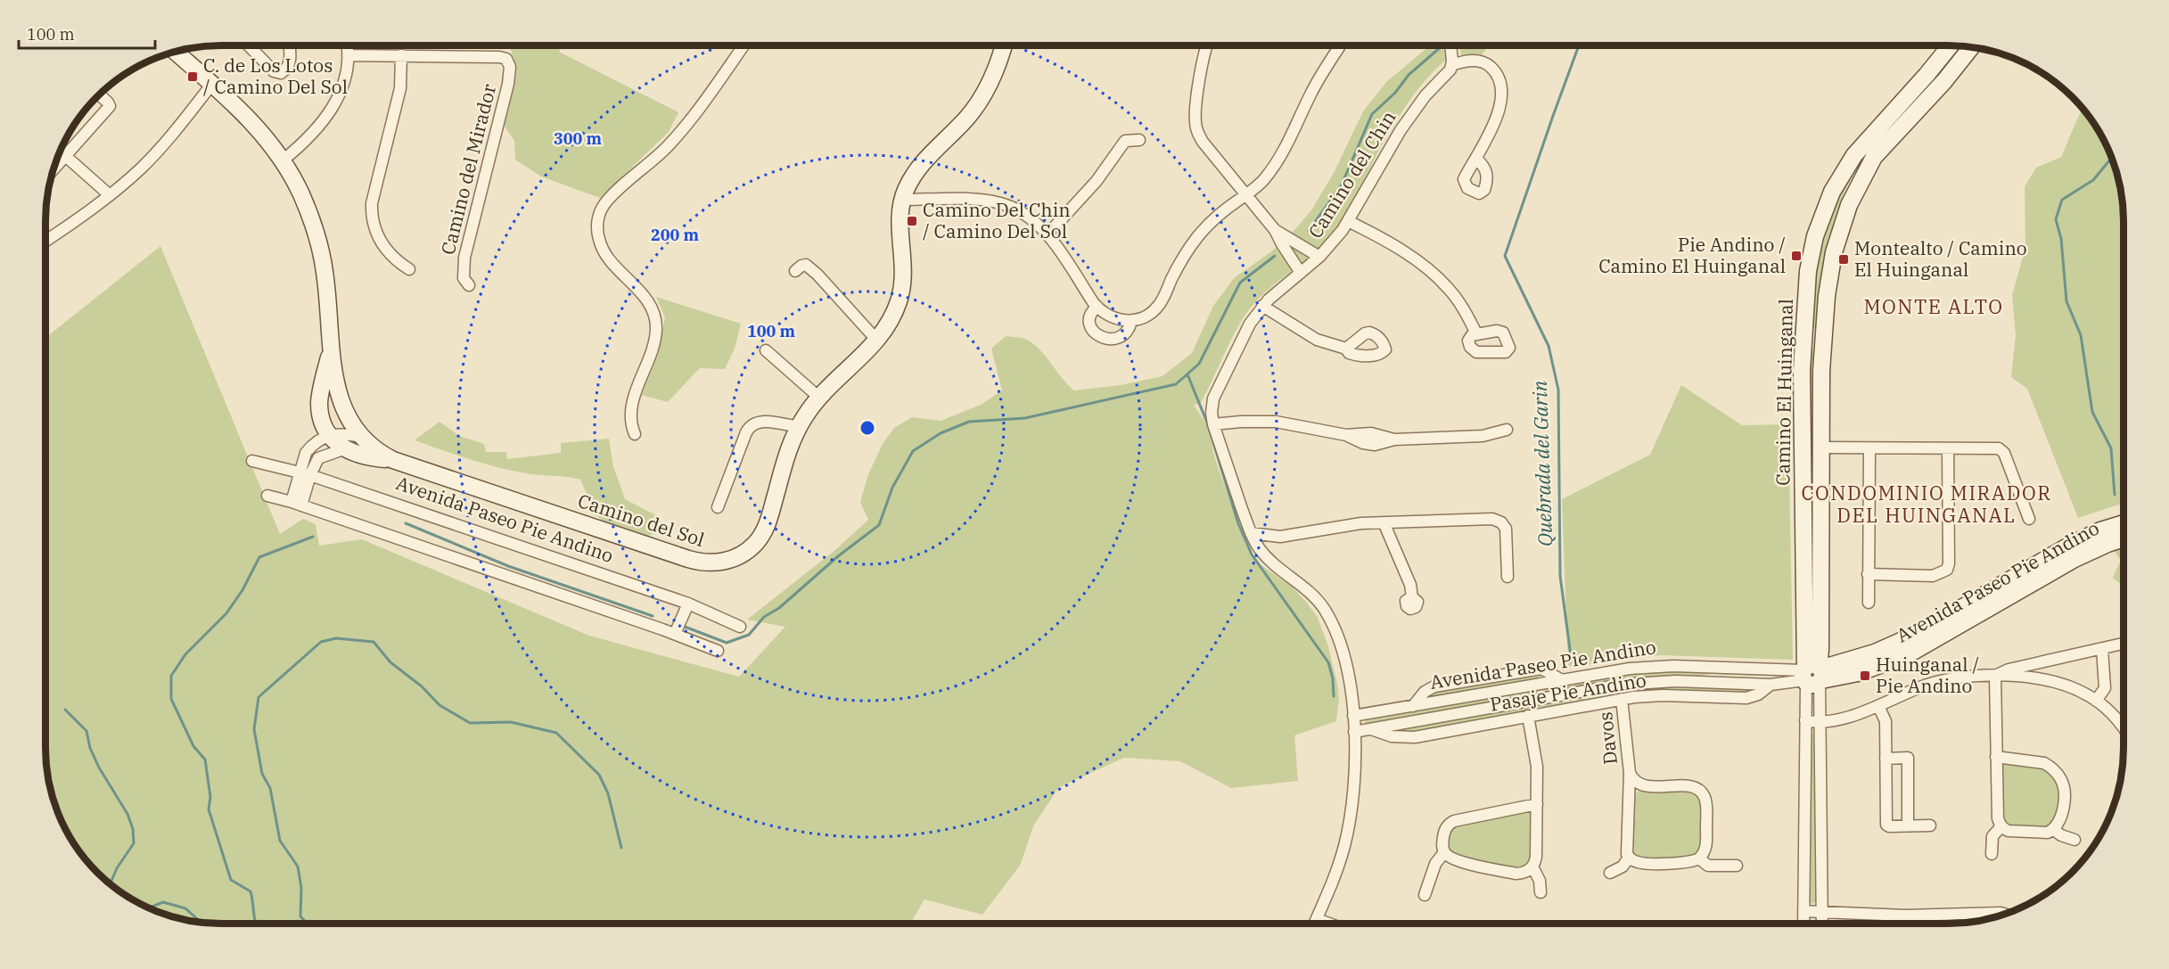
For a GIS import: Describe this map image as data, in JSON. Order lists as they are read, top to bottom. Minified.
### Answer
{"streets":{"street":["Camino del Mirador","Camino del Chin","Camino El Huinganal","Avenida Paseo Pie Andino","Camino del Sol","Pasaje Pie Andino","Davos"]},"crossings":[["Camino del Chin","Avenida Paseo Pie Andino"],["Camino El Huinganal","Avenida Paseo Pie Andino"],["Avenida Paseo Pie Andino","Pasaje Pie Andino"],["Pasaje Pie Andino","Davos"]],"districts":["MONTE ALTO","CONDOMINIO MIRADOR DEL HUINGANAL"],"water":["Quebrada del Garin"],"places":{"transit":["C. de Los Lotos / Camino Del Sol","Camino Del Chin / Camino Del Sol","Pie Andino / Camino El Huinganal","Montealto / Camino El Huinganal","Huinganal / Pie Andino"]},"scale_bar":"100 m","rings":["300 m","200 m","100 m"]}
